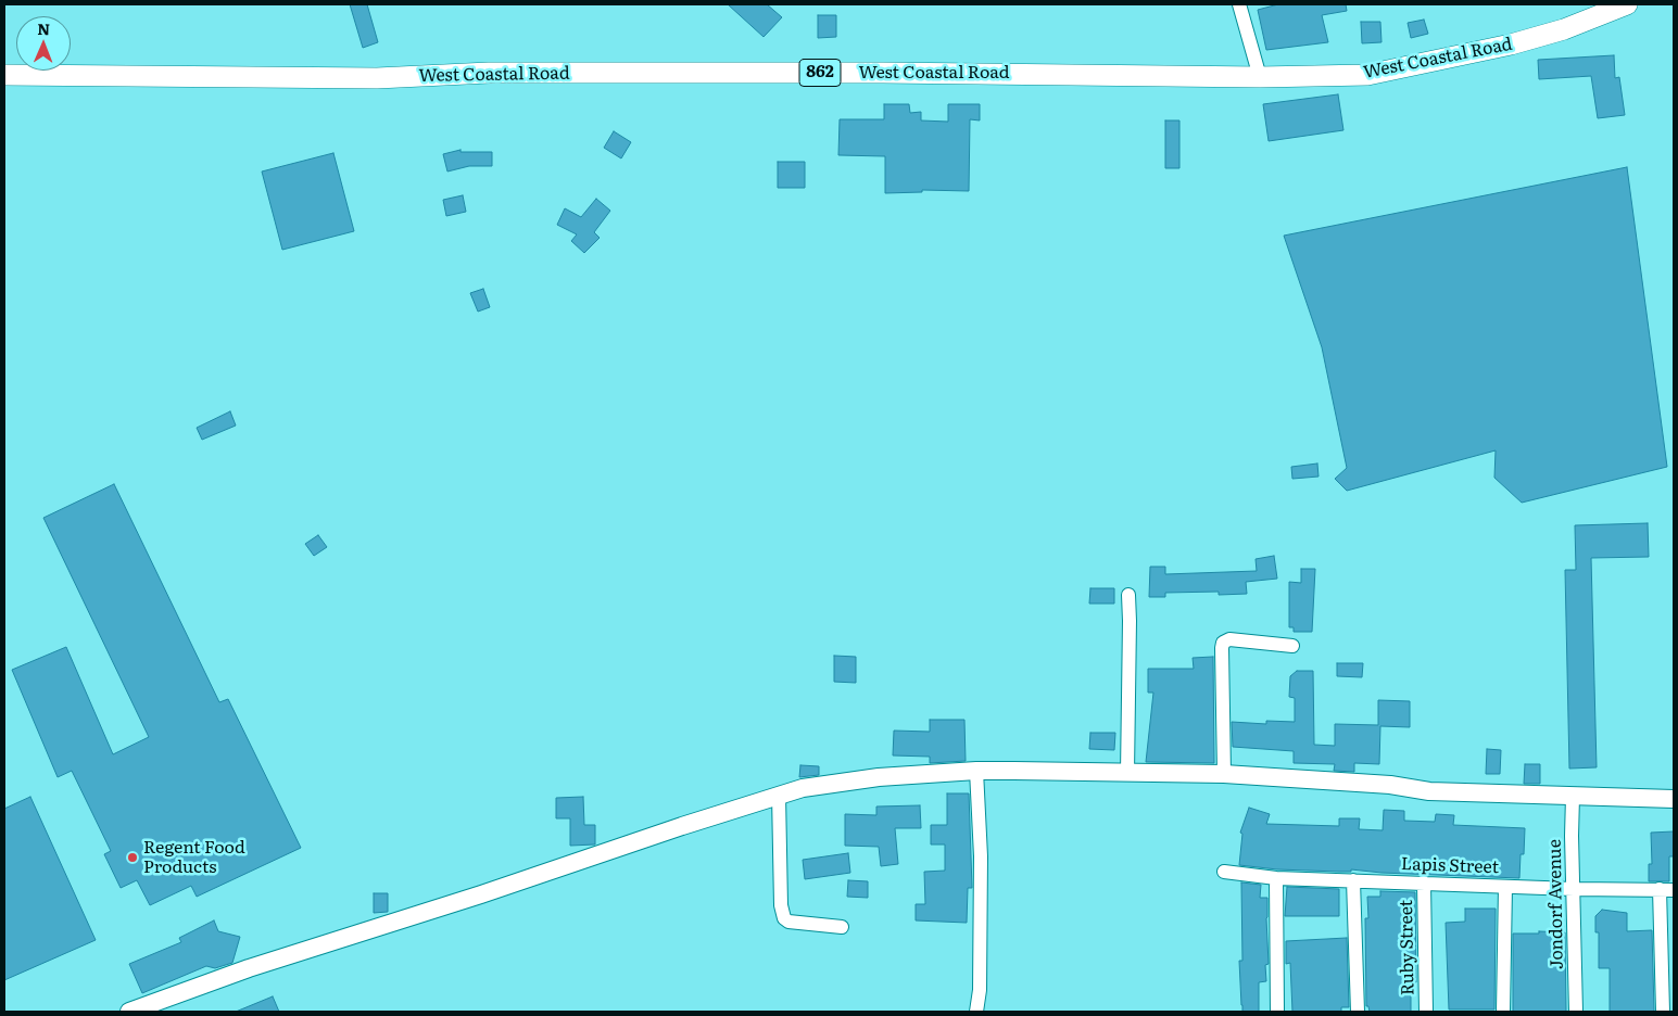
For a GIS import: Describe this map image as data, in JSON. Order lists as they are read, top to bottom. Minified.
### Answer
{"streets":{"main road":["West Coastal Road","862"],"street":["Lapis Street","Jondorf Avenue","Ruby Street"]},"crossings":[["Lapis Street","Jondorf Avenue"],["Lapis Street","Ruby Street"]],"places":["Regent Food Products"],"north":"top"}
